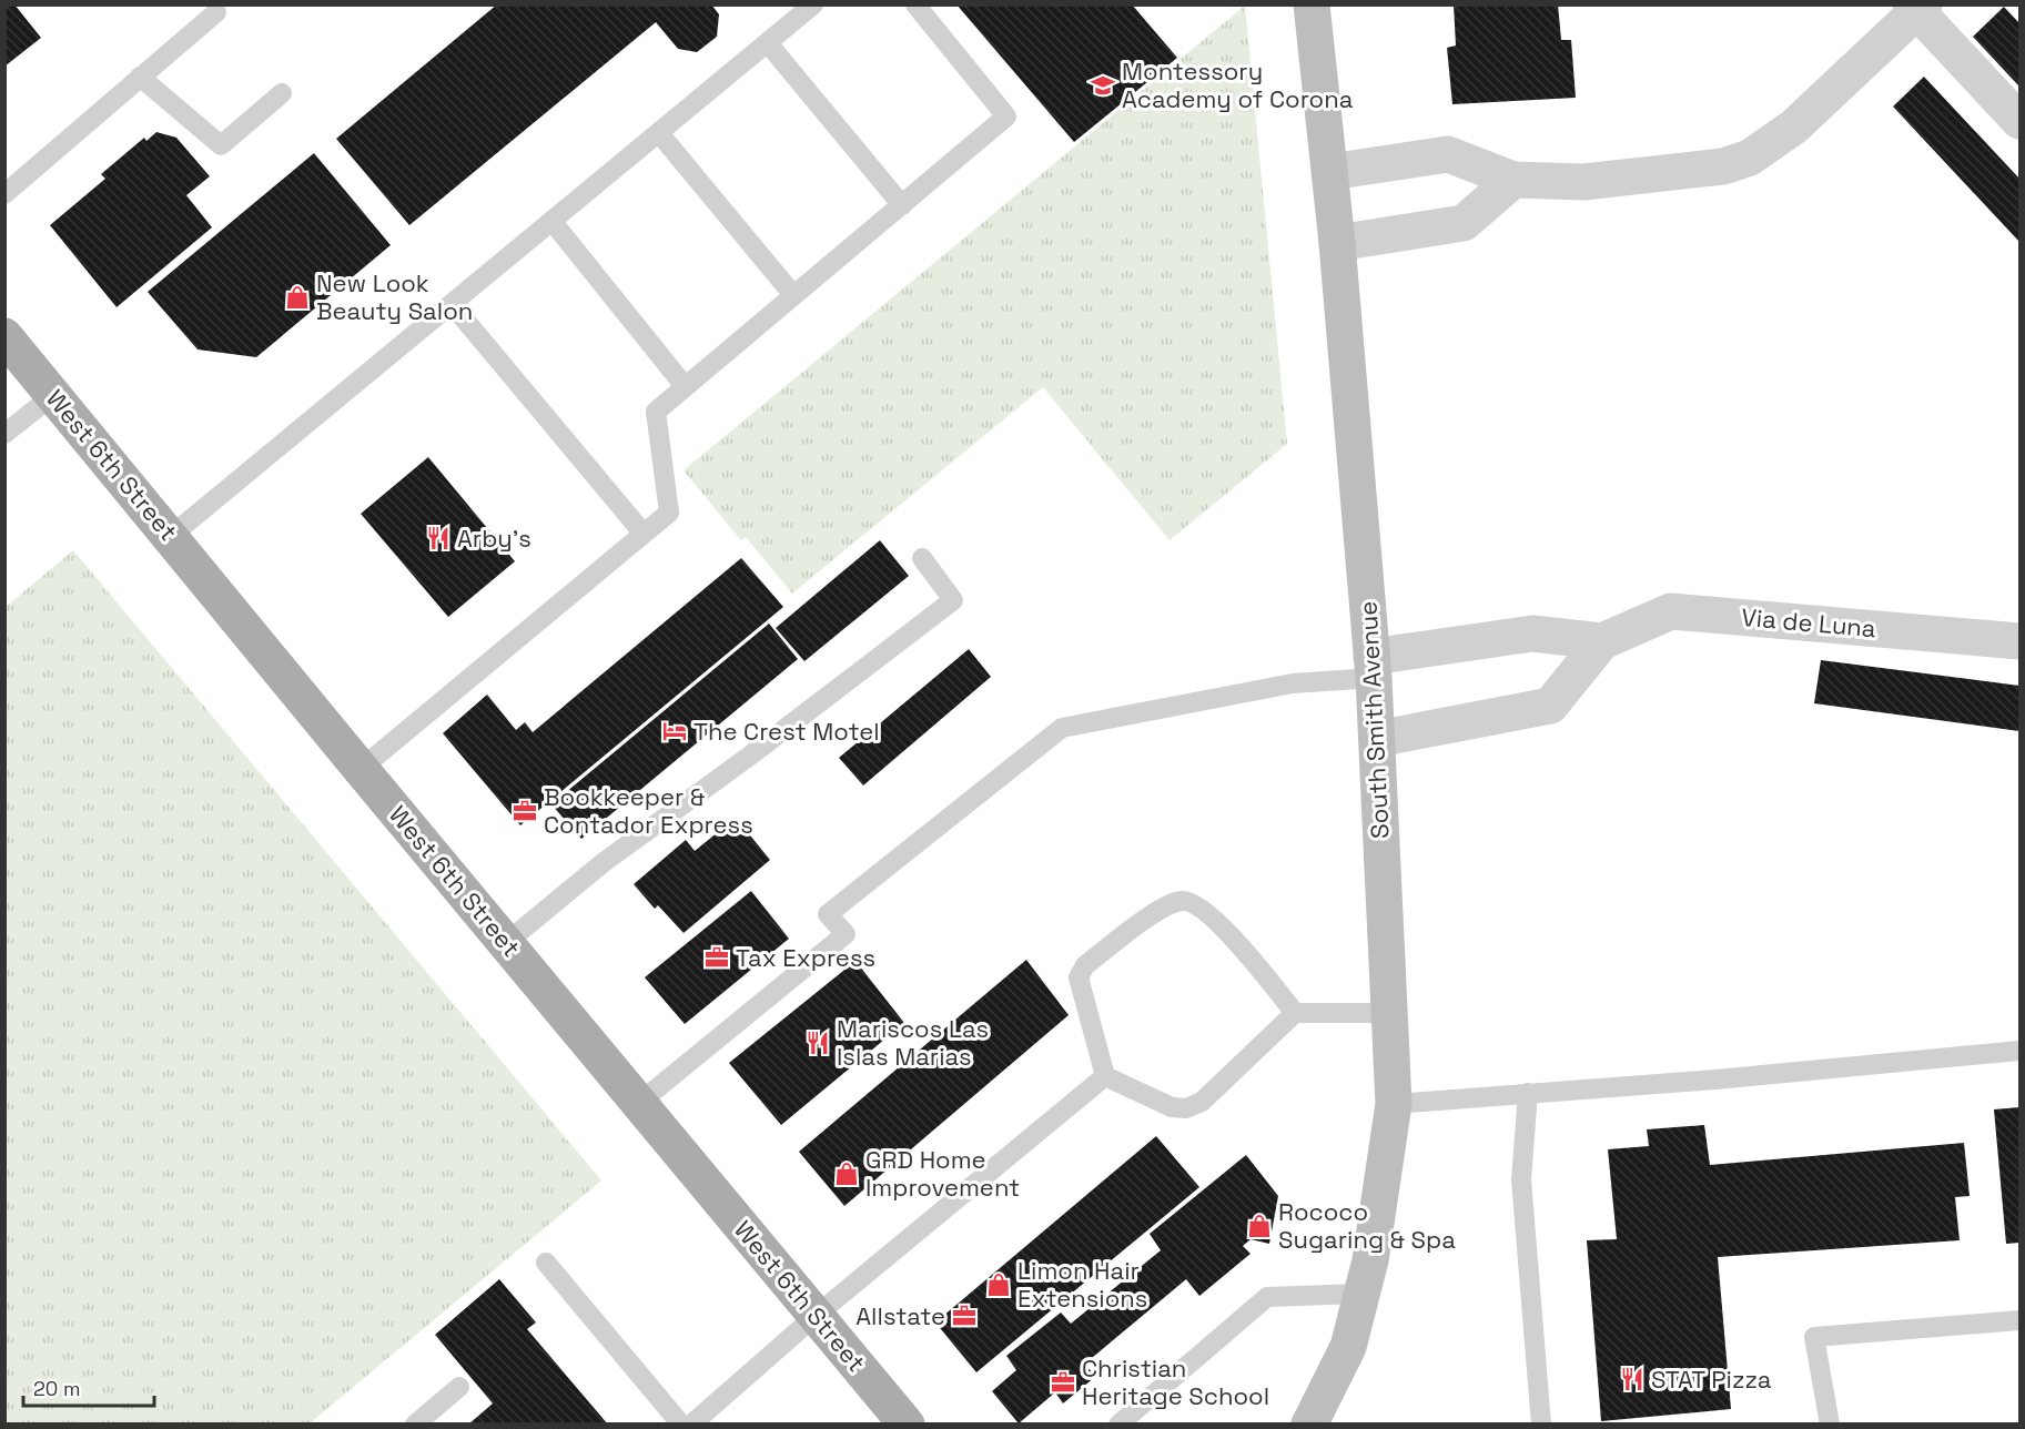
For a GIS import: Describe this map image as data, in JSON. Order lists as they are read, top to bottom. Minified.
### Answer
{"streets":{"main road":["West 6th Street","South Smith Avenue"],"street":["Via de Luna"]},"crossings":[["Via de Luna","South Smith Avenue"]],"places":{"school or university":["Montessory Academy of Corona"],"shop":["New Look Beauty Salon","GRD Home Improvement","Rococo Sugaring & Spa","Limon Hair Extensions"],"restaurant":["Arby's","Mariscos Las Islas Marias","STAT Pizza"],"hotel":["The Crest Motel"],"office":["Bookkeeper & Contador Express","Tax Express","Allstate","Christian Heritage School"]},"scale_bar":"20 m"}
